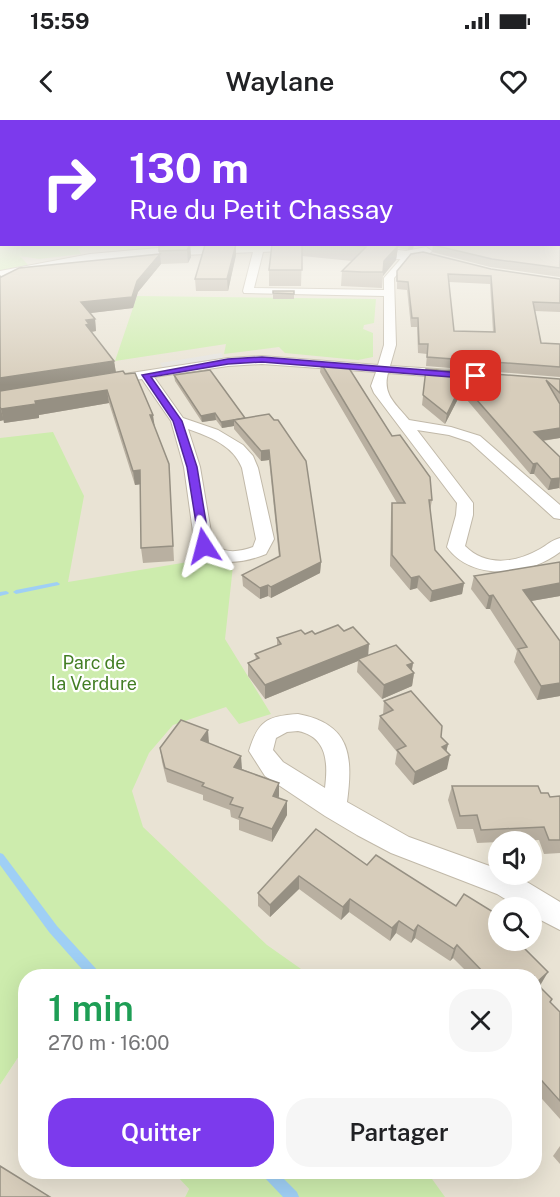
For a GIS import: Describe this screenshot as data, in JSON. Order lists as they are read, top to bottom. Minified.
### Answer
{"parks":["Parc de la Verdure"],"page":{"status":"15:59","header":"Waylane","turn":["130 m","Rue du Petit Chassay"],"heading":["1 min","270 m · 16:00"],"buttons":["Quitter","Partager"]}}
